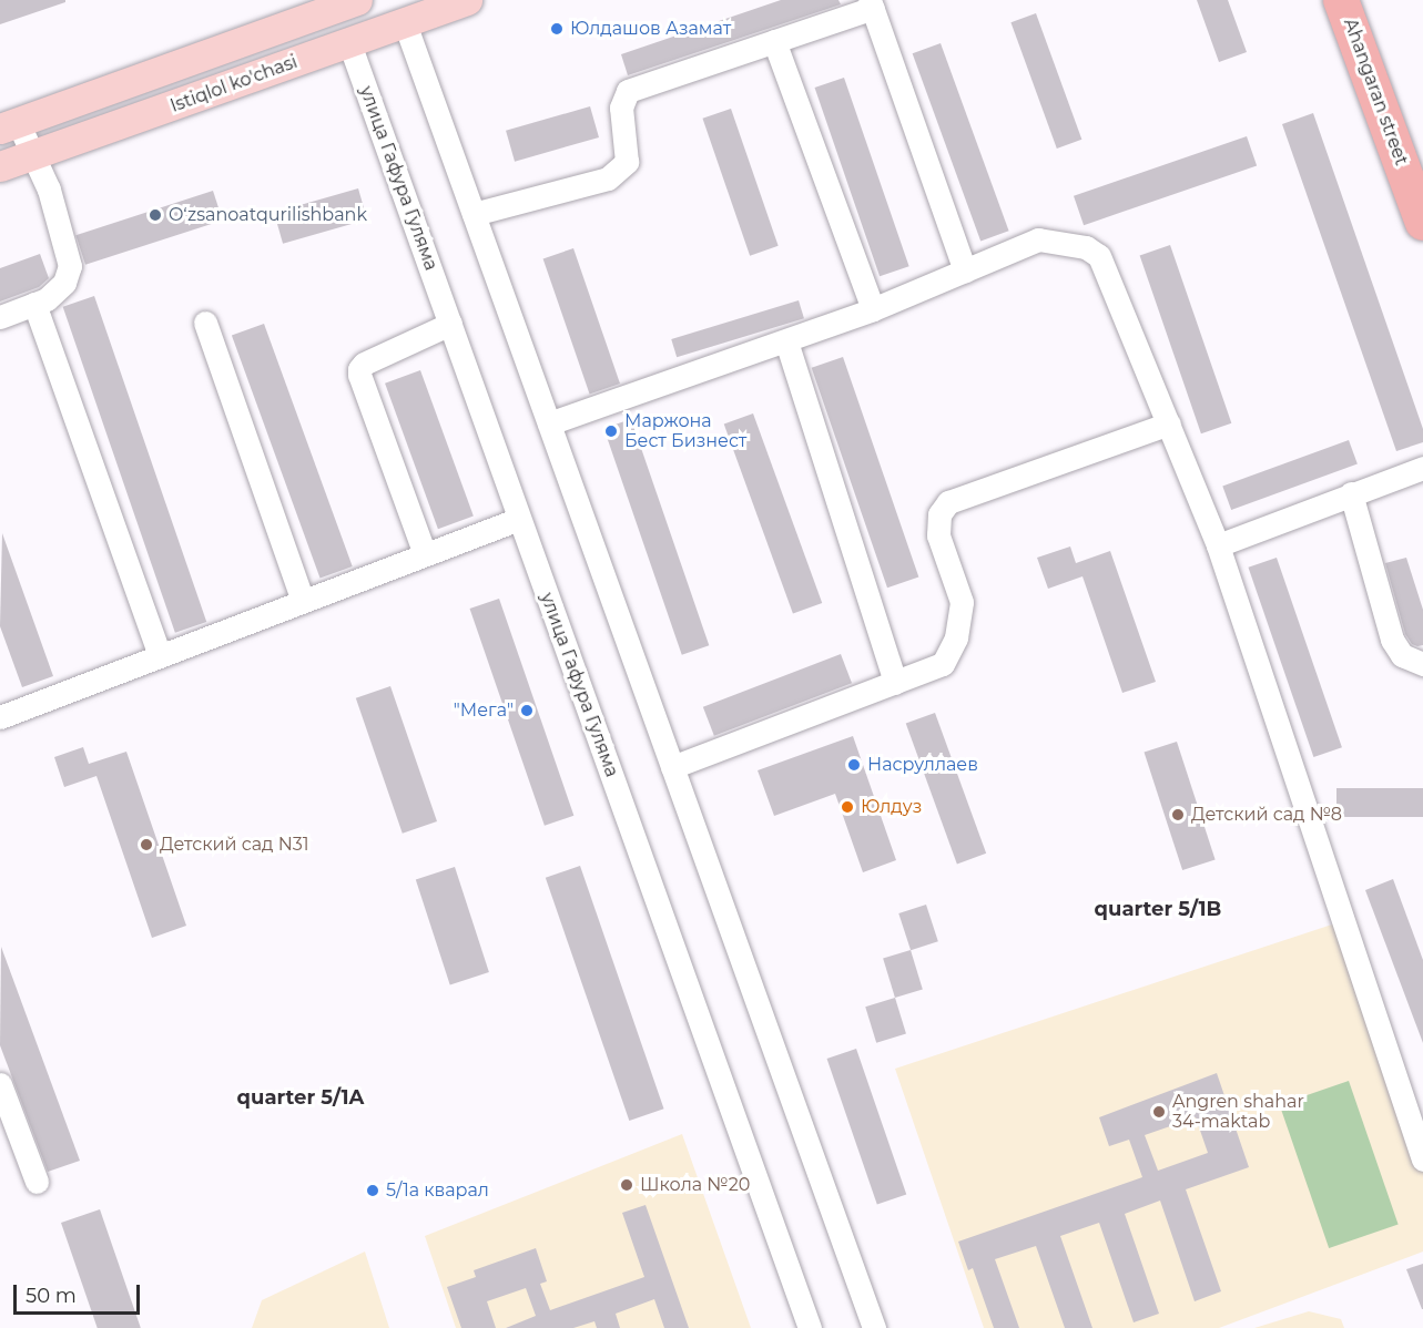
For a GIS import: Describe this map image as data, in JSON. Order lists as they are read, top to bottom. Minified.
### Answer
{"streets":{"highway":["Ahangaran street"],"main road":["Istiqlol ko'chasi"],"street":["улица Гафура Гуляма"]},"crossings":[["Istiqlol ko'chasi","улица Гафура Гуляма"]],"districts":["quarter 5/1B","quarter 5/1A"],"places":["Юлдашов Азамат","Oʻzsanoatqurilishbank","Маржона Бест Бизнест","\"Мега\"","Насруллаев","Юлдуз","Детский сад №8","Детский сад N31","Angren shahar 34-maktab","Школа №20","5/1а кварал"],"scale_bar":"50 m"}
